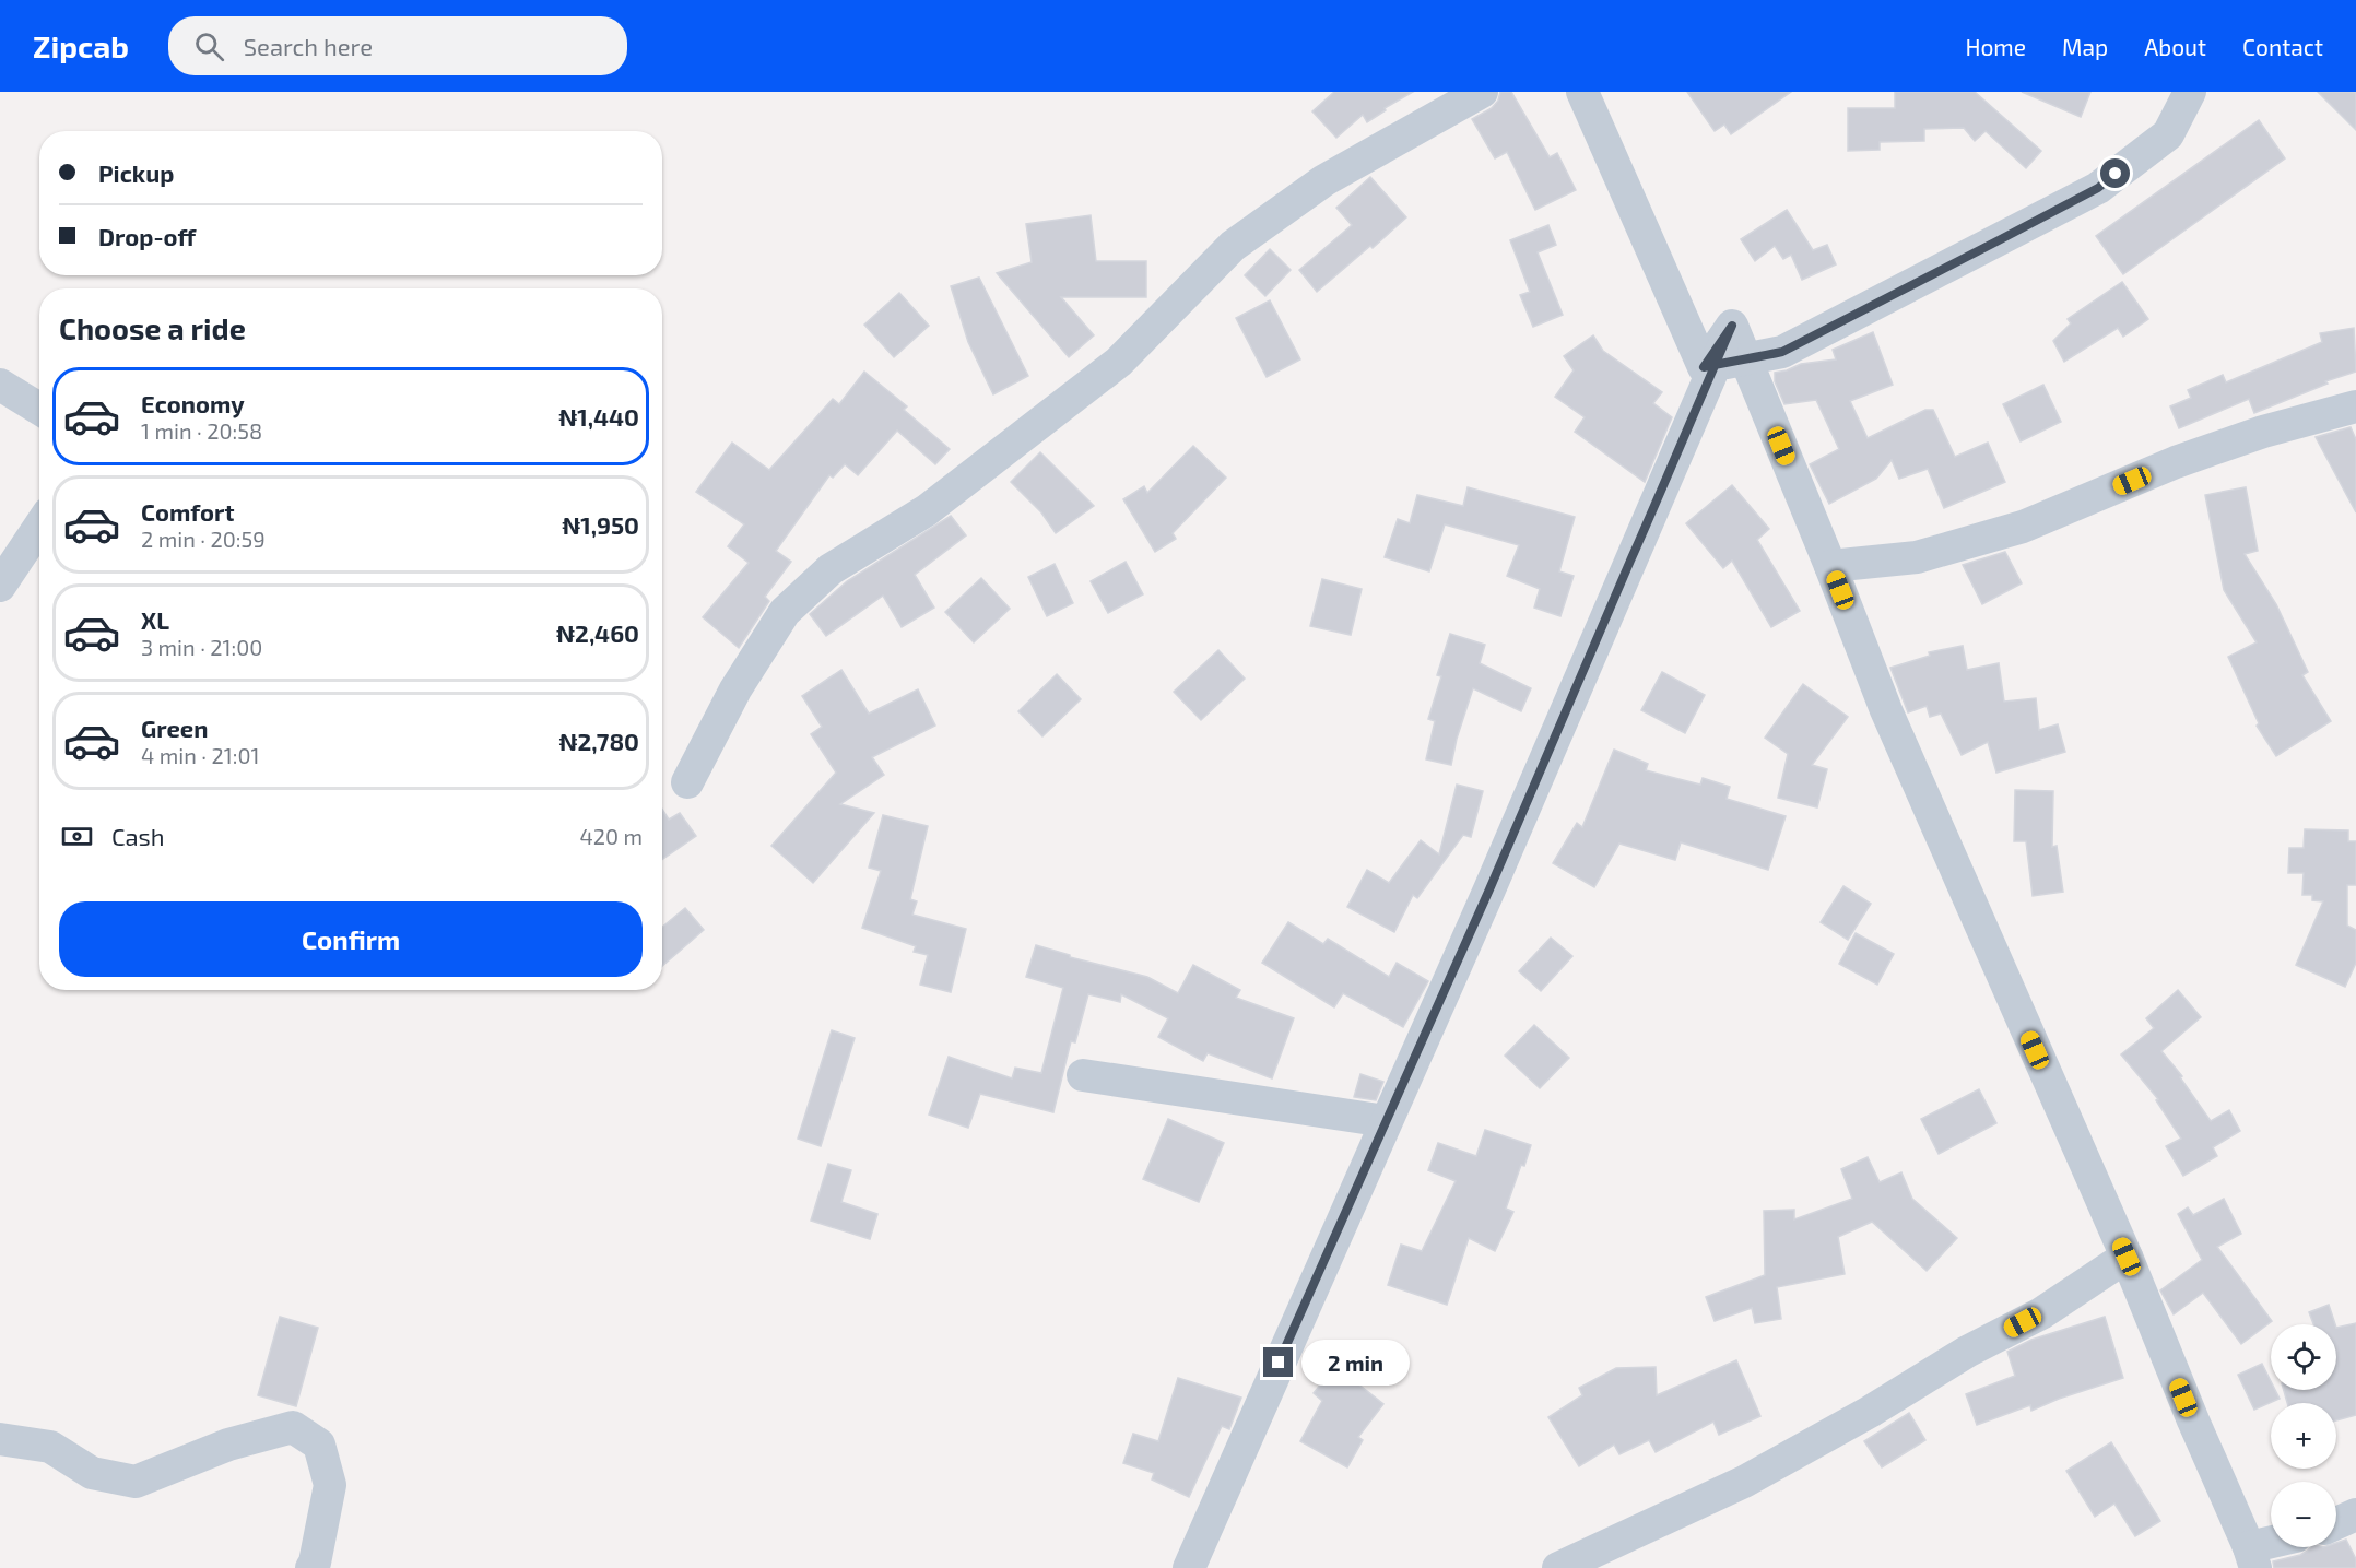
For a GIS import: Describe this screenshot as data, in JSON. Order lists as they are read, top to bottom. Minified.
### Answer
{"page":{"header":"Zipcab","search":"Search here","nav":["Home","Map","About","Contact"],"banner":["Pickup","Drop-off"],"heading":"Choose a ride","list":[{"name":"Economy","note":"1 min · 20:58","value":"₦1,440"},{"name":"Comfort","note":"2 min · 20:59","value":"₦1,950"},{"name":"XL","note":"3 min · 21:00","value":"₦2,460"},{"name":"Green","note":"4 min · 21:01","value":"₦2,780"}],"pay":["Cash","420 m"],"buttons":"Confirm","map_buttons":["+","−"],"bubble":"2 min"}}
